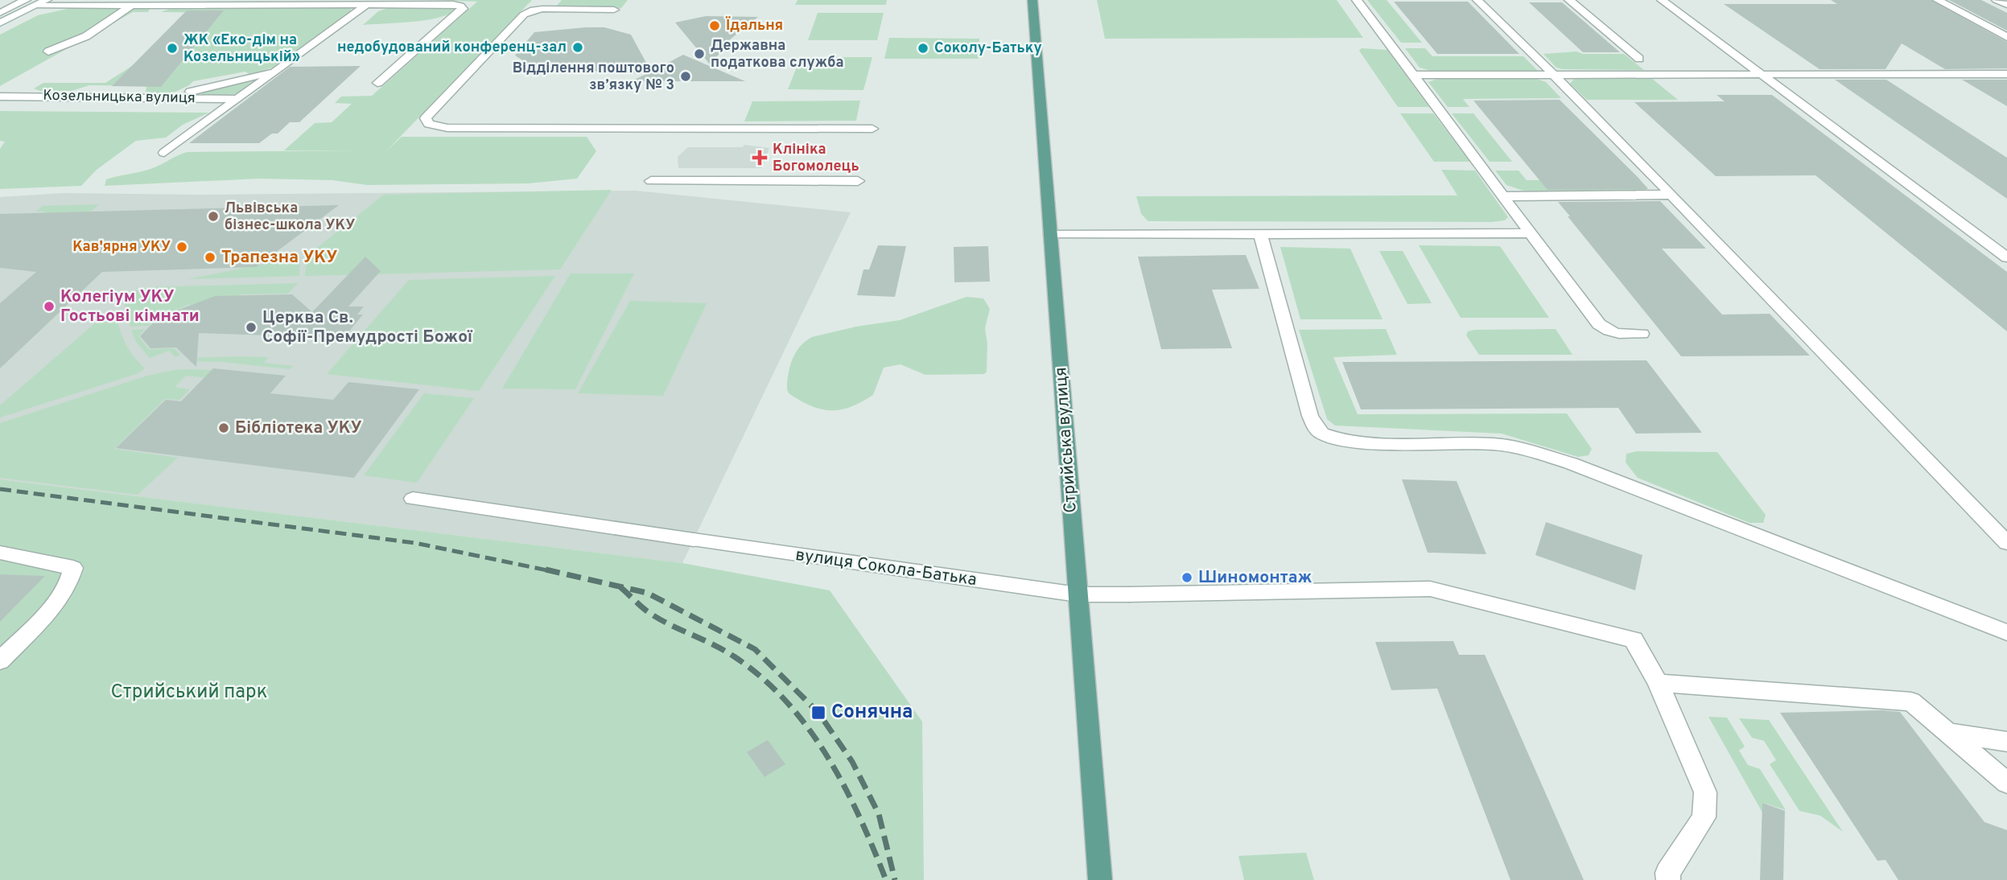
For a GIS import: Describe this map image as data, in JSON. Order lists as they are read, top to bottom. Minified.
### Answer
{"streets":{"main road":["Стрийська вулиця"],"street":["Козельницька вулиця","вулиця Сокола-Батька"]},"crossings":[["Стрийська вулиця","вулиця Сокола-Батька"]],"parks":["Стрийський парк"],"places":{"other":["Їдальня","недобудований конференц-зал","ЖК «Еко-дім на Козельницькій»","Соколу-Батьку","Державна податкова служба","Відділення поштового зв’язку № 3","Львівська бізнес-школа УКУ","Кав'ярня УКУ","Трапезна УКУ","Колегіум УКУ Гостьові кімнати","Церква Св. Софії-Премудрості Божої","Бібліотека УКУ","Шиномонтаж"],"health":["Клініка Богомолець"],"transit":["Сонячна"]}}
